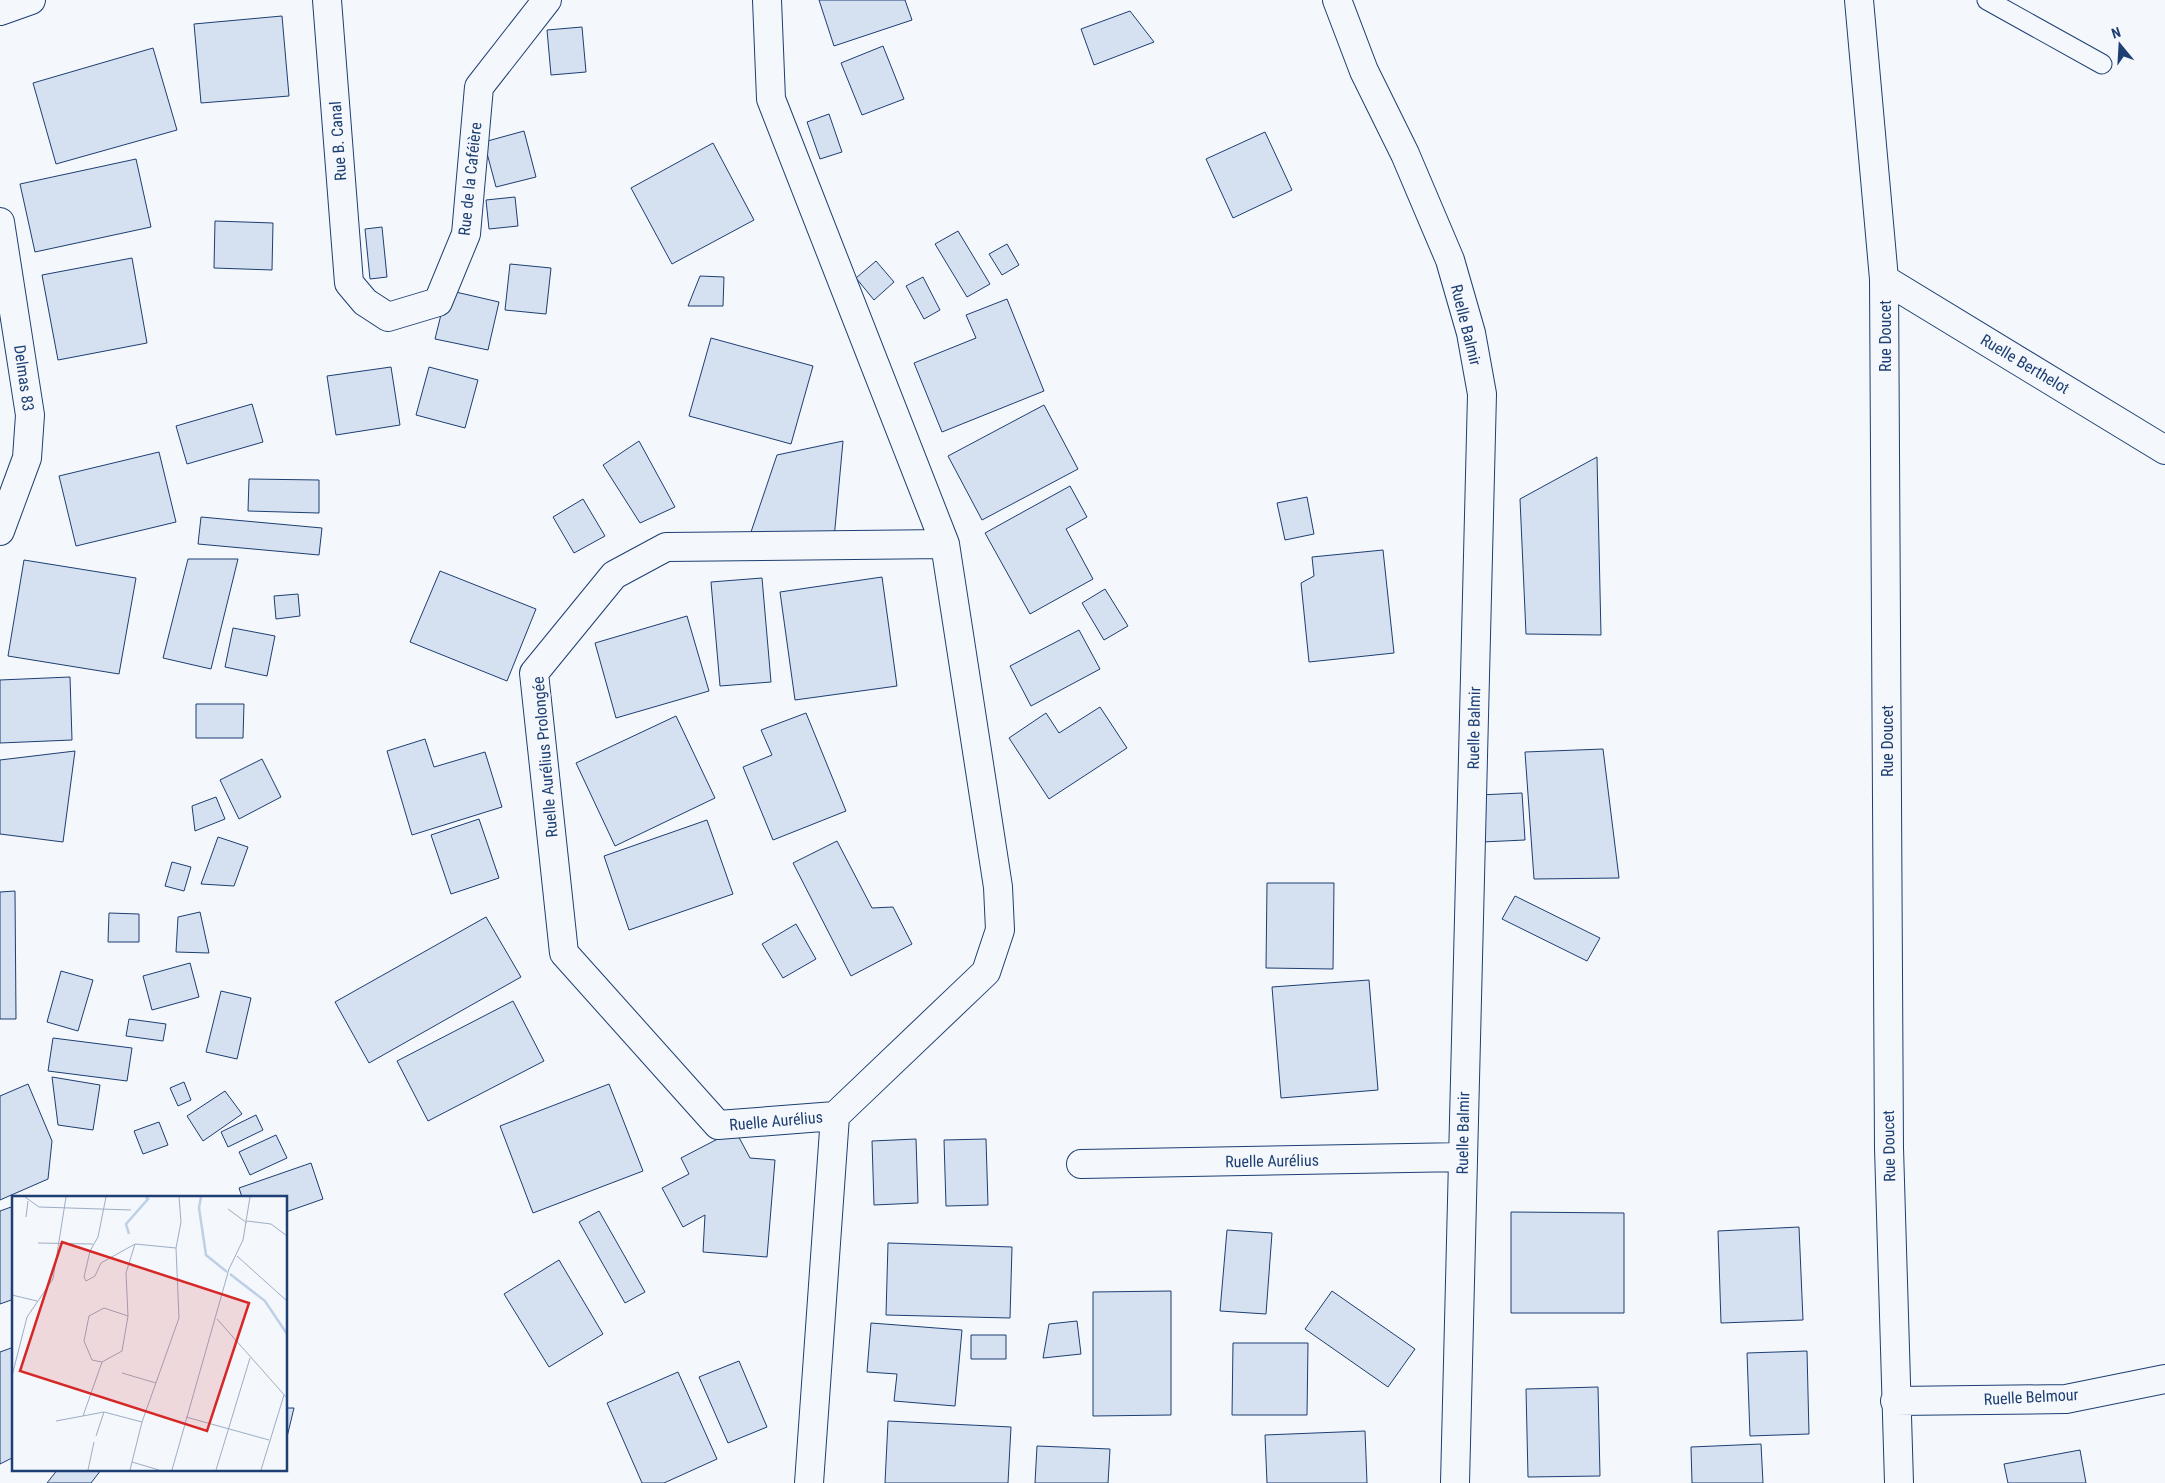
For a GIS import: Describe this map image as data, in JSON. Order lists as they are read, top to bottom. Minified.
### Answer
{"streets":{"street":["Rue B. Canal","Rue de la Caféière","Ruelle Balmir","Rue Doucet","Ruelle Berthelot","Delmas 83","Ruelle Aurélius Prolongée","Ruelle Aurélius","Ruelle Belmour"]},"crossings":[["Rue B. Canal","Rue de la Caféière"],["Ruelle Balmir","Ruelle Aurélius"],["Rue Doucet","Ruelle Berthelot"],["Rue Doucet","Ruelle Belmour"],["Ruelle Aurélius Prolongée","Ruelle Aurélius"]],"north":"top"}
